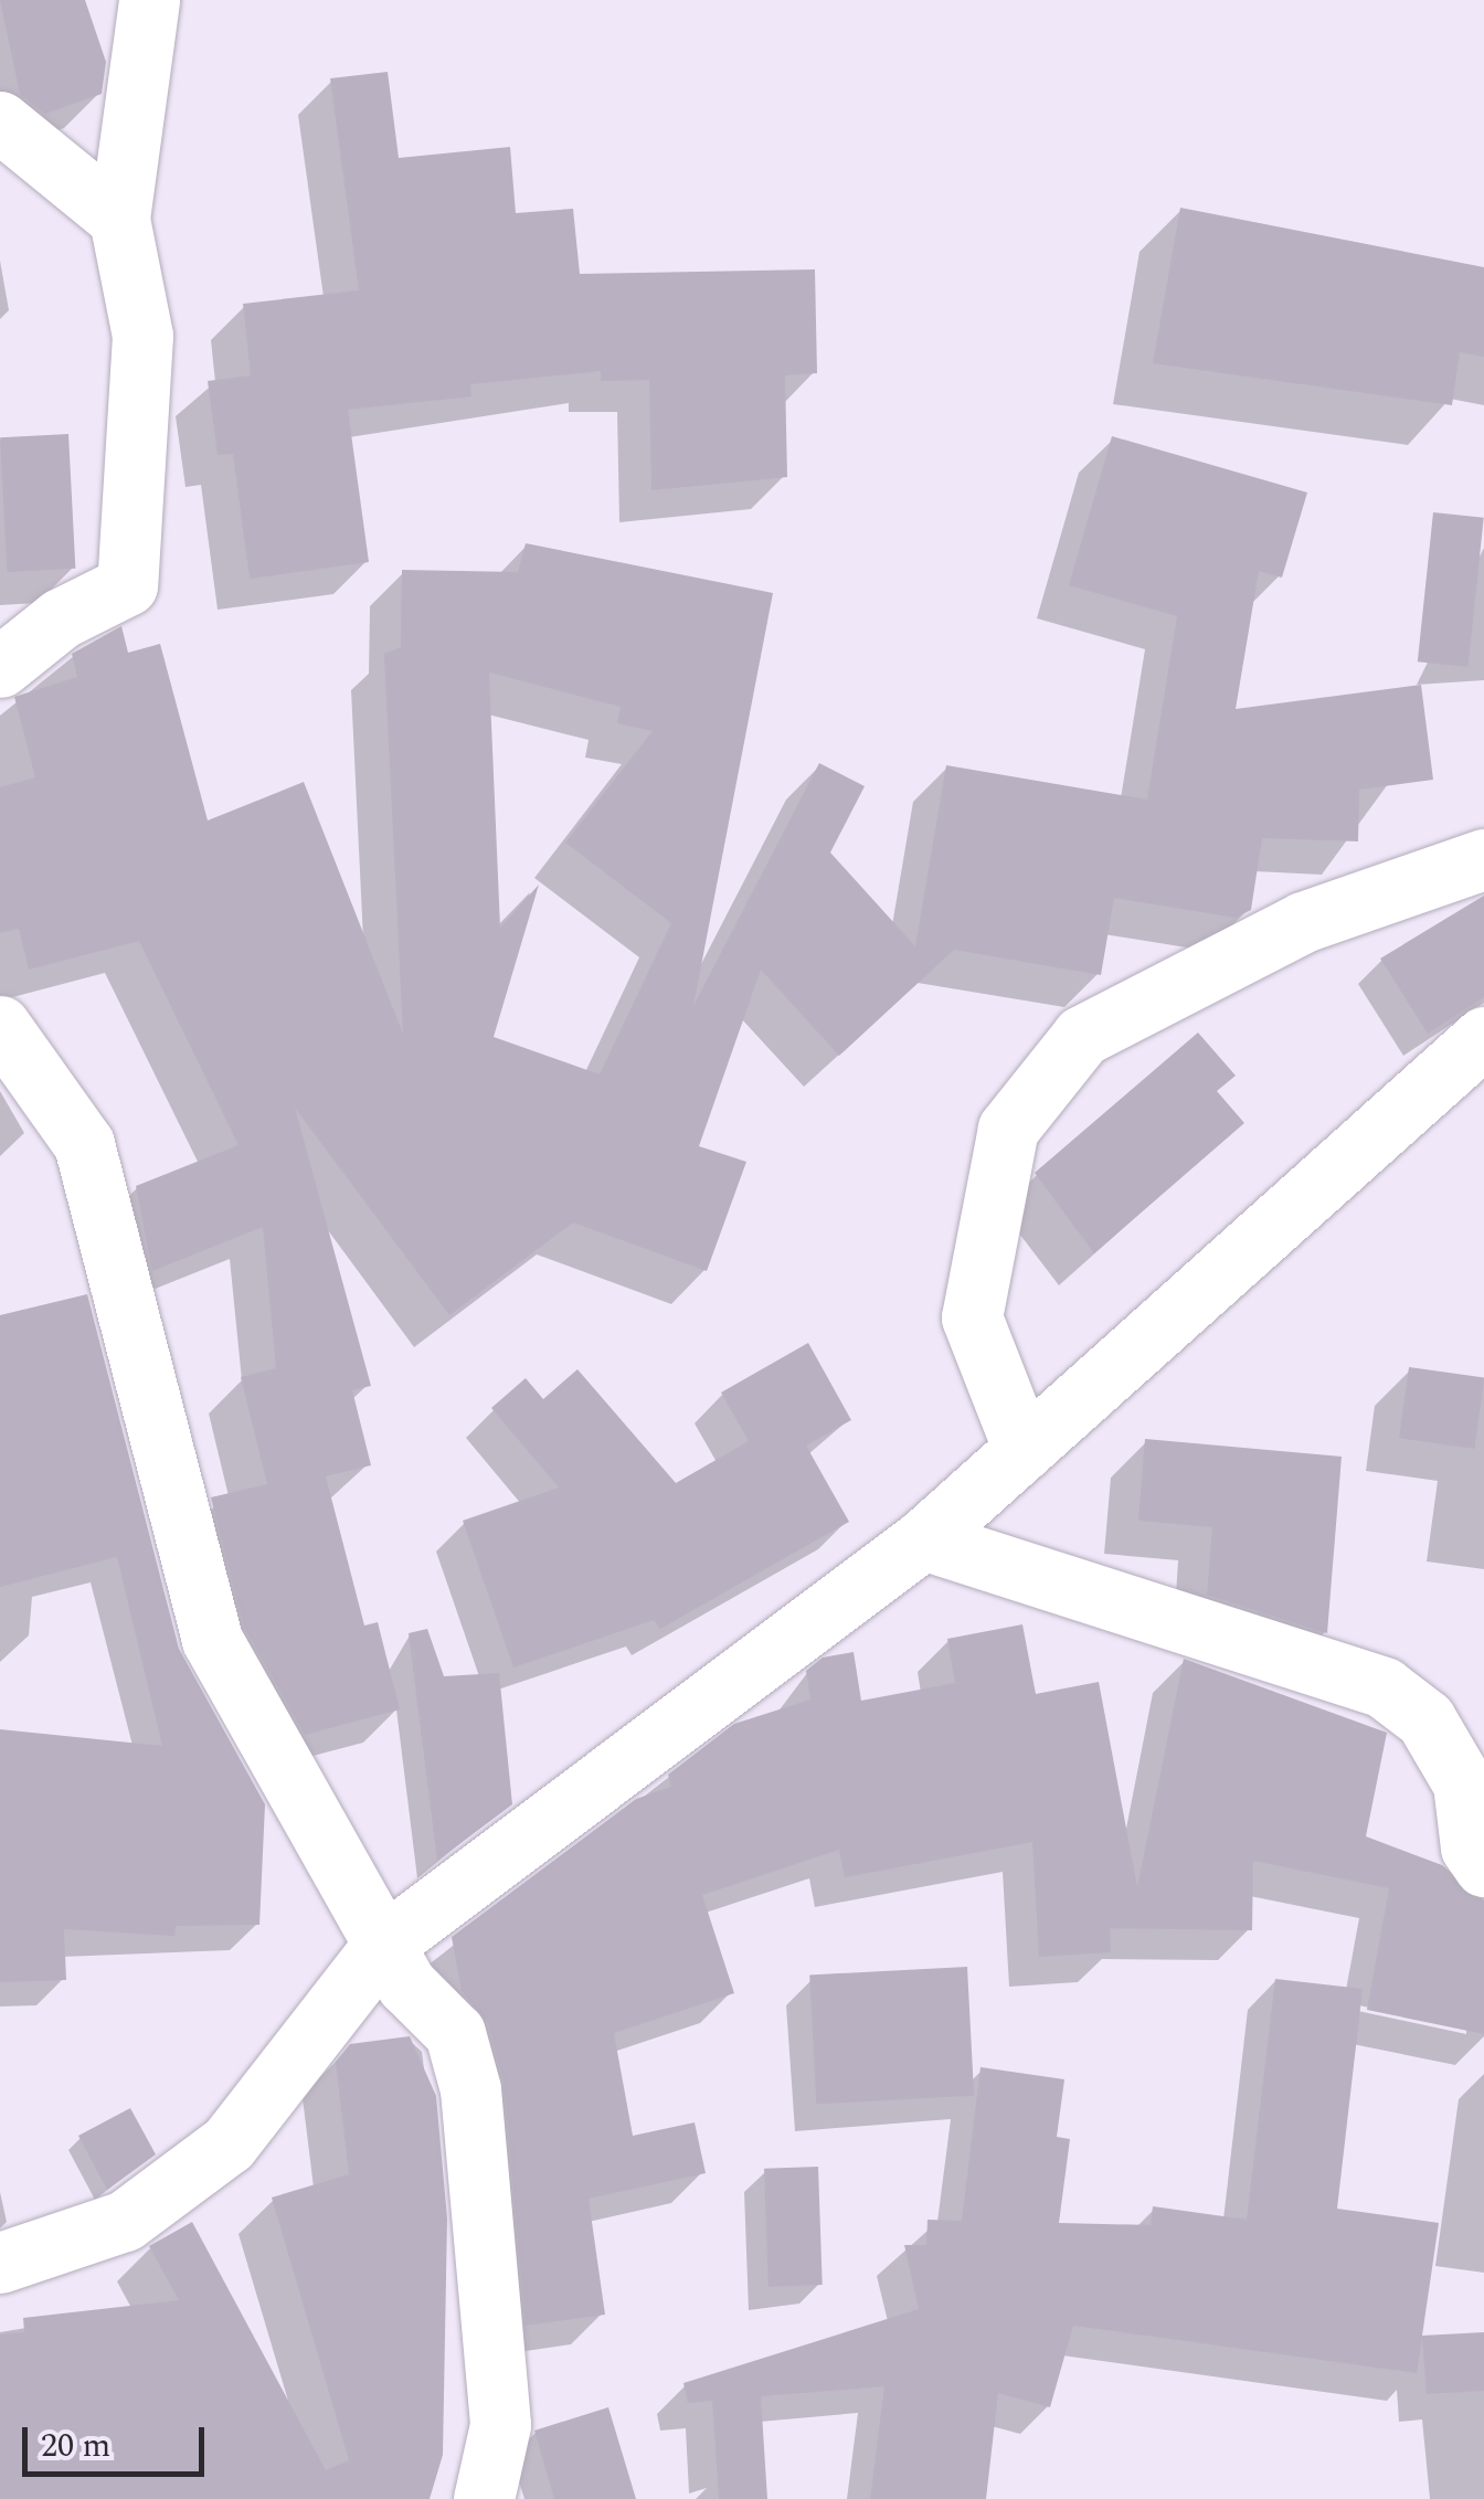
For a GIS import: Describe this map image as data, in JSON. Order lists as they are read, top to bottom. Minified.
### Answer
{"scale_bar":"20 m"}
